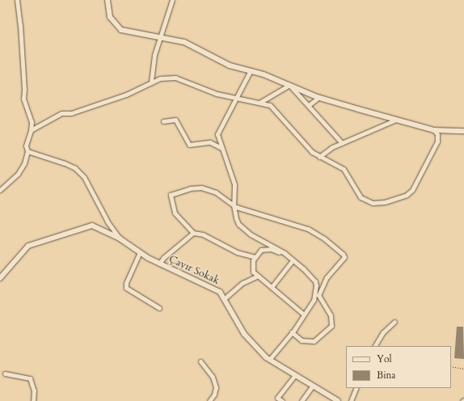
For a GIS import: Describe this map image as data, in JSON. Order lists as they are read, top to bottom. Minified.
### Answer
{"streets":{"street":["Çayır Sokak"]},"legend":["Yol","Bina"]}
